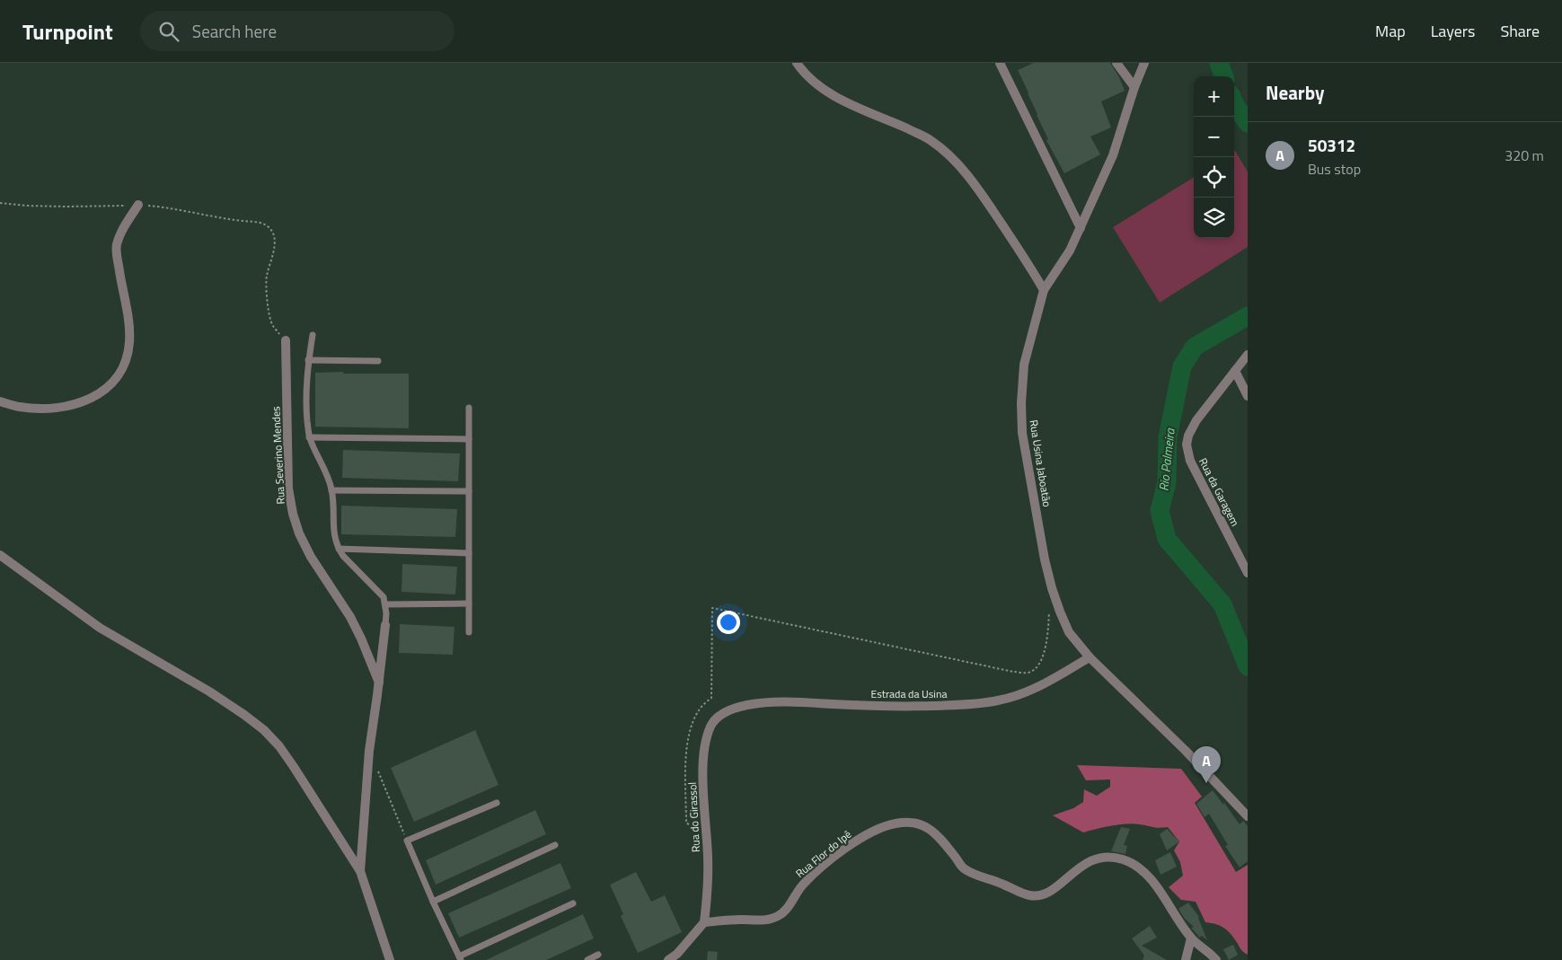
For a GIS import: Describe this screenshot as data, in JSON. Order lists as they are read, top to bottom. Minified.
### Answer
{"streets":{"street":["Rua Severino Mendes","Rua Usina Jaboatão","Rua da Garagem","Estrada da Usina","Rua do Girassol","Rua Flor do Ipê"]},"crossings":[["Rua Usina Jaboatão","Estrada da Usina"],["Estrada da Usina","Rua do Girassol"],["Rua do Girassol","Rua Flor do Ipê"]],"water":["Rio Palmeira"],"page":{"header":"Turnpoint","search":"Search here","nav":["Map","Layers","Share"],"heading":"Nearby","map_buttons":["+","−"],"list":[{"mark":"A","name":"50312","note":"Bus stop","value":"320 m"}],"pins":"A"}}
